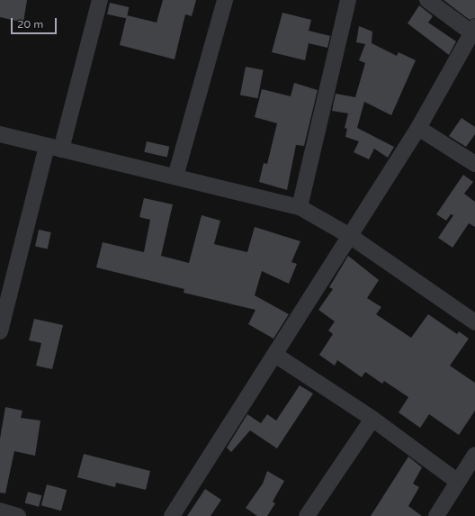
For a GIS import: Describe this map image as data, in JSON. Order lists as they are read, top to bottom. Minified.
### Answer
{"scale_bar":"20 m"}
